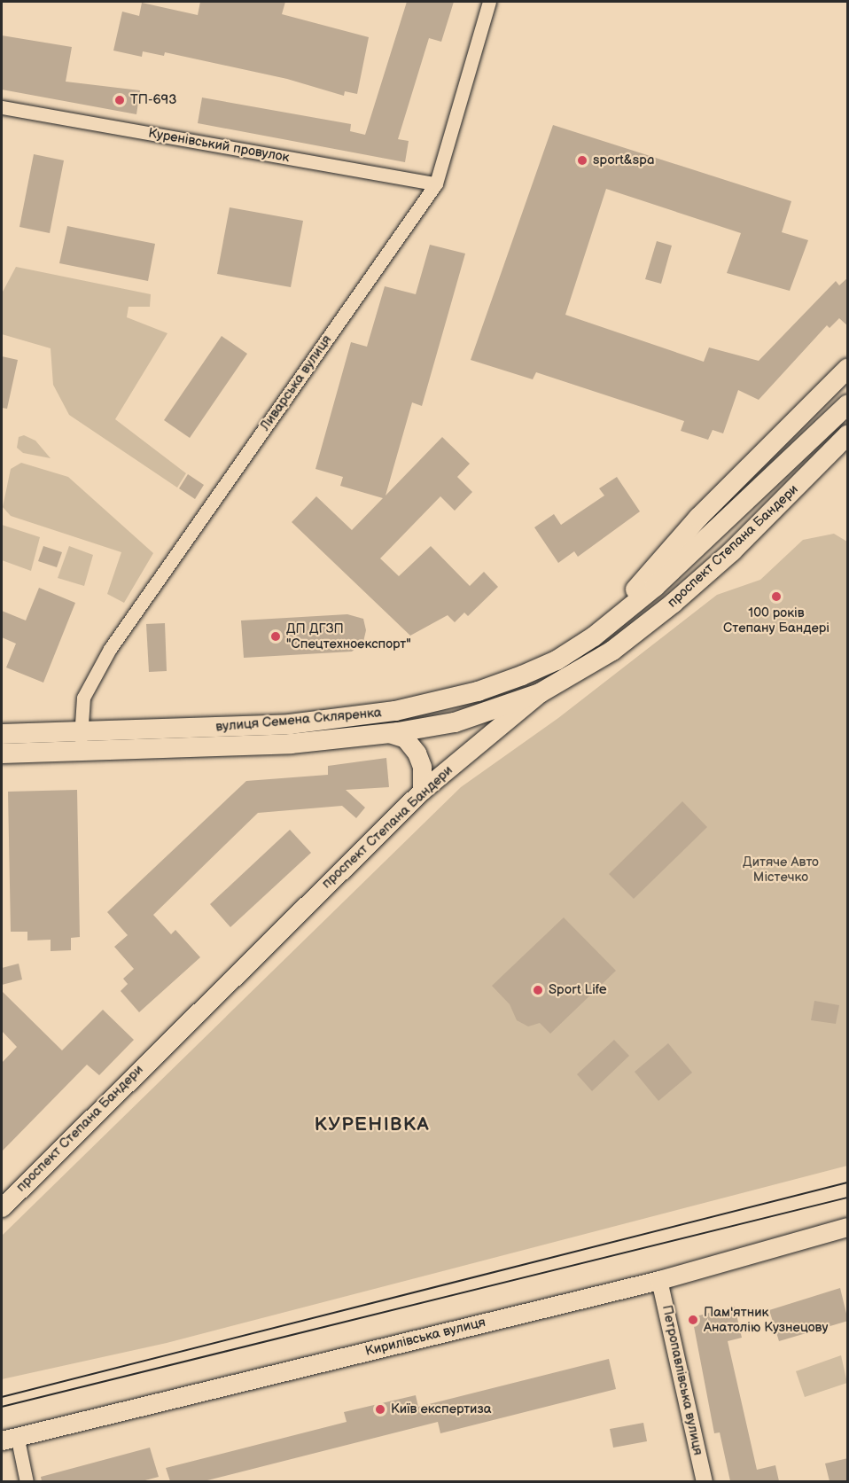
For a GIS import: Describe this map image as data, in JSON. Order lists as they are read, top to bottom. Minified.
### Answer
{"streets":{"main road":["проспект Степана Бандери","вулиця Семена Скляренка","Кирилівська вулиця"],"street":["Куренівський провулок","Ливарська вулиця","Петропавлівська вулиця"]},"crossings":[["Куренівський провулок","Ливарська вулиця"],["Ливарська вулиця","вулиця Семена Скляренка"],["проспект Степана Бандери","вулиця Семена Скляренка"],["Кирилівська вулиця","Петропавлівська вулиця"]],"districts":["КУРЕНІВКА"],"parks":["Дитяче Авто Містечко"],"places":["ТП-693","sport&spa","100 років Степану Бандері","ДП ДГЗП \"Спецтехноекспорт\"","Sport Life","Пам'ятник Анатолію Кузнецову","Київ експертиза"]}
